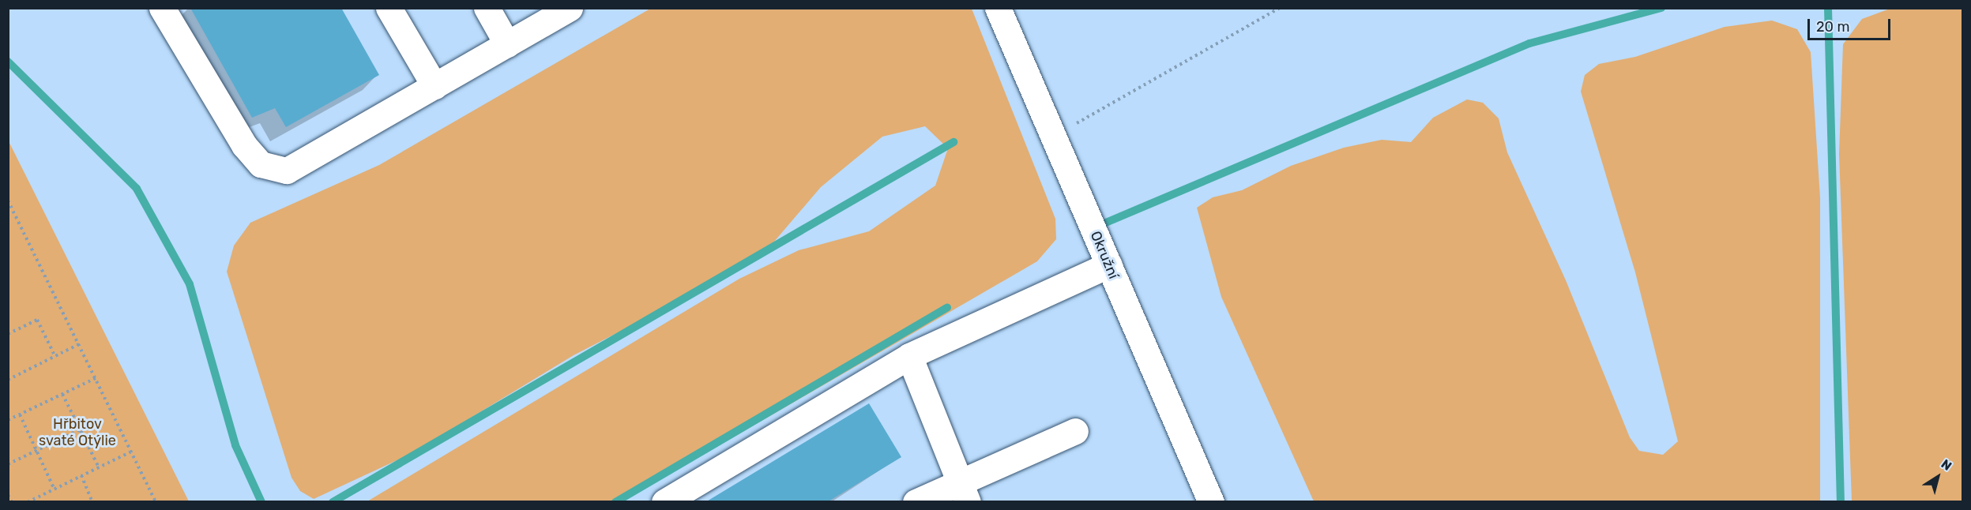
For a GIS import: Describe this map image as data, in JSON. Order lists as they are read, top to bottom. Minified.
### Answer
{"streets":{"main road":["Okružní"]},"parks":["Hřbitov svaté Otýlie"],"scale_bar":"20 m","north":"top right"}
